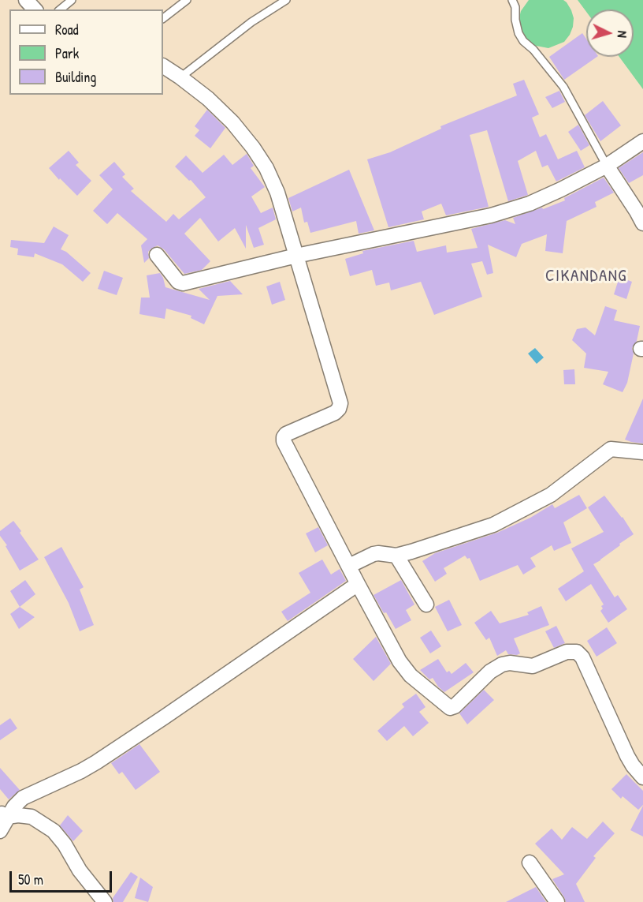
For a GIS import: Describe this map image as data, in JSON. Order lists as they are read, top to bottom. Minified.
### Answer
{"districts":["CIKANDANG"],"legend":["Road","Park","Building"],"scale_bar":"50 m","north":"right"}
